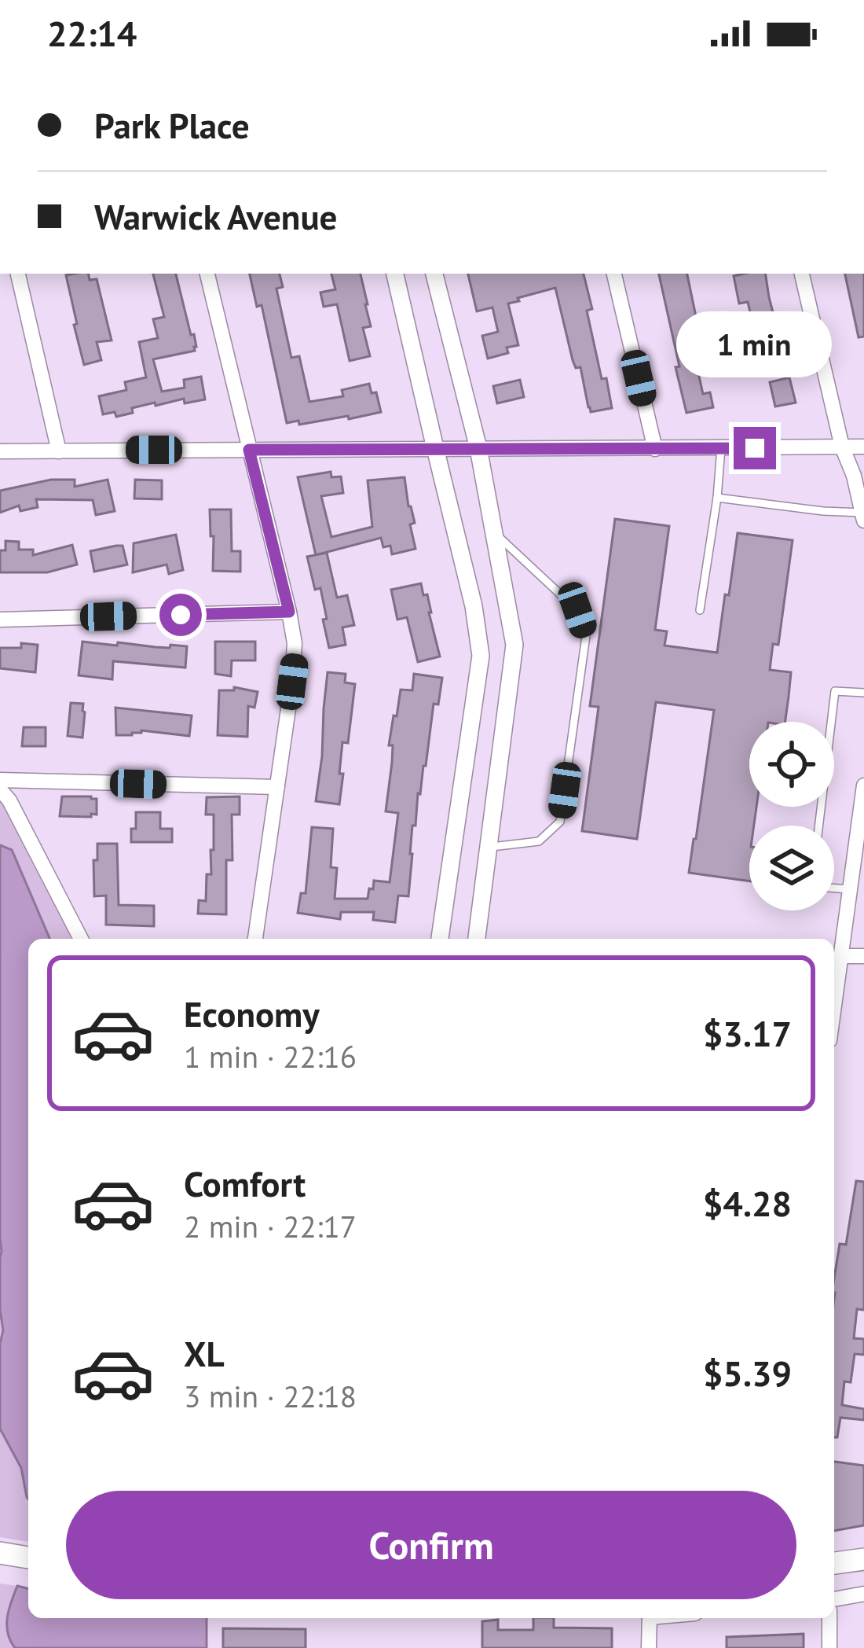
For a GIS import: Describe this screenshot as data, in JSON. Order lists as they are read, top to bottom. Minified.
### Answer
{"page":{"status":"22:14","banner":["Park Place","Warwick Avenue"],"bubble":"1 min","list":[{"name":"Economy","note":"1 min · 22:16","value":"$3.17"},{"name":"Comfort","note":"2 min · 22:17","value":"$4.28"},{"name":"XL","note":"3 min · 22:18","value":"$5.39"}],"buttons":"Confirm"}}
